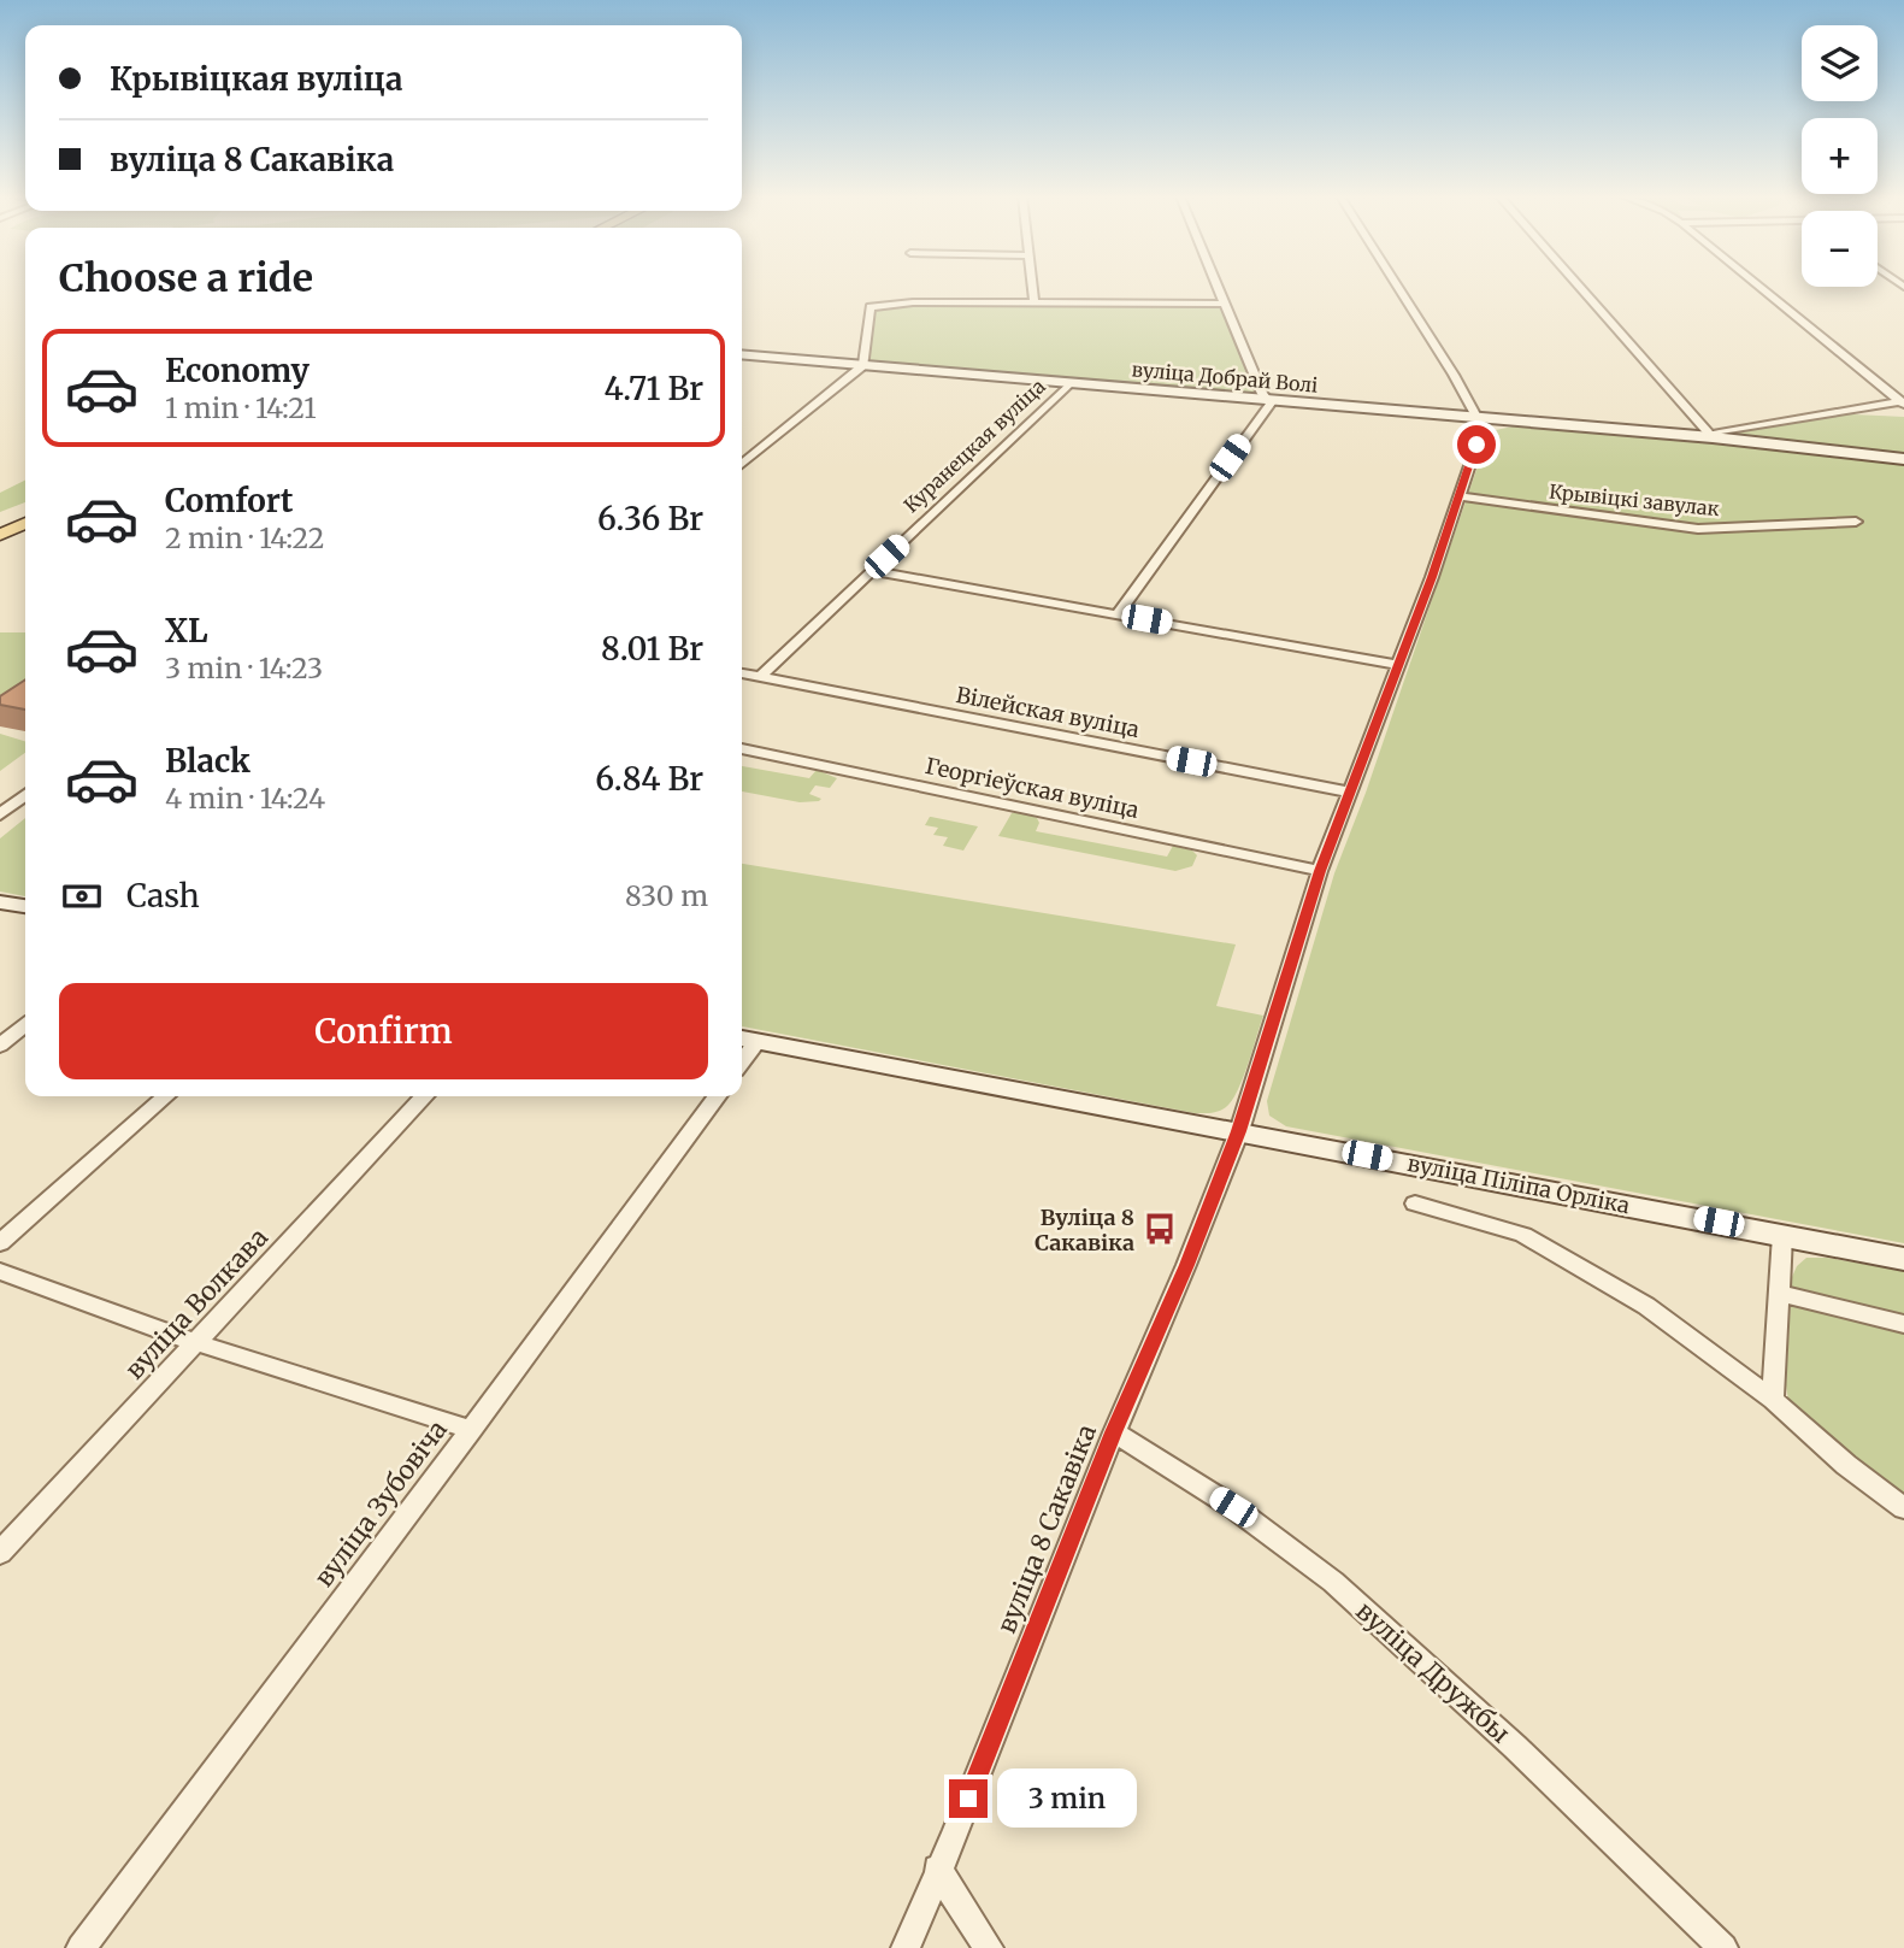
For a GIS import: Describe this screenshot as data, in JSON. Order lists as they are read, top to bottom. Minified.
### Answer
{"streets":{"street":["вуліца Добрай Волі","Куранецкая вуліца","Крывіцкі завулак","Вілейская вуліца","Георгіеўская вуліца","вуліца Піліпа Орліка","вуліца Волкава","вуліца Зубовіча","вуліца 8 Сакавіка","вуліца Дружбы"]},"crossings":[["вуліца Добрай Волі","Куранецкая вуліца"],["вуліца Добрай Волі","вуліца 8 Сакавіка"],["Куранецкая вуліца","Вілейская вуліца"],["Крывіцкі завулак","вуліца 8 Сакавіка"],["Вілейская вуліца","вуліца 8 Сакавіка"],["Георгіеўская вуліца","вуліца 8 Сакавіка"],["вуліца Піліпа Орліка","вуліца 8 Сакавіка"],["вуліца 8 Сакавіка","вуліца Дружбы"]],"places":{"bus stop":["Вуліца 8 Сакавіка"]},"page":{"map_buttons":["+","−"],"banner":["Крывіцкая вуліца","вуліца 8 Сакавіка"],"heading":"Choose a ride","list":[{"name":"Economy","note":"1 min · 14:21","value":"4.71 Br"},{"name":"Comfort","note":"2 min · 14:22","value":"6.36 Br"},{"name":"XL","note":"3 min · 14:23","value":"8.01 Br"},{"name":"Black","note":"4 min · 14:24","value":"6.84 Br"}],"pay":["Cash","830 m"],"buttons":"Confirm","bubble":"3 min"}}
